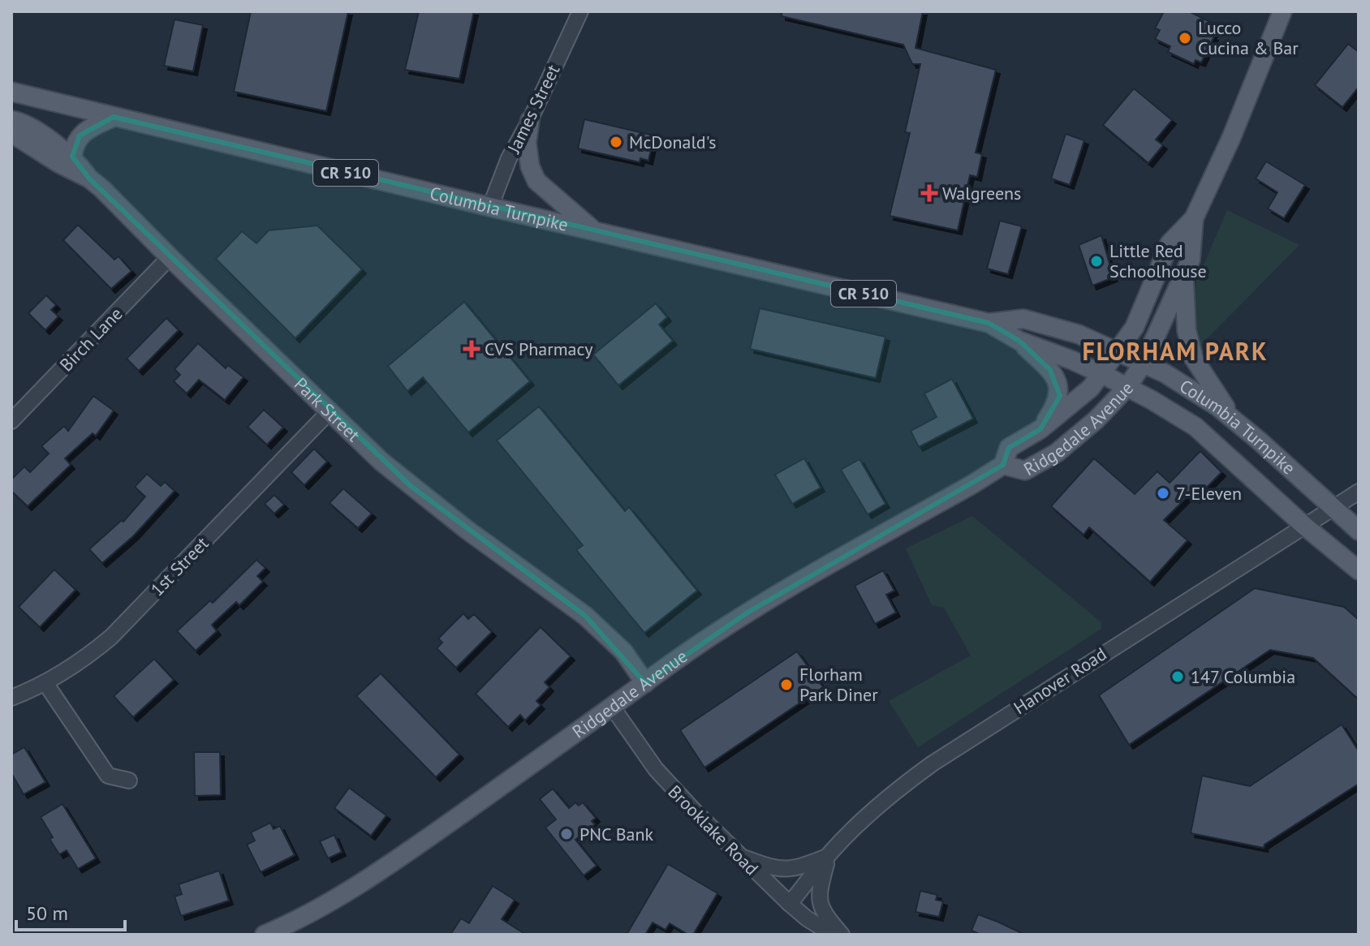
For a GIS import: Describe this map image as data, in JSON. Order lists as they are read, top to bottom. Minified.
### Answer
{"streets":{"main road":["CR 510","Columbia Turnpike","Park Street","Ridgedale Avenue"],"street":["James Street","Birch Lane","1st Street","Hanover Road","Brooklake Road"]},"crossings":[["James Street","Columbia Turnpike"],["Columbia Turnpike","Ridgedale Avenue"],["Columbia Turnpike","Hanover Road"],["Birch Lane","Park Street"],["Park Street","Ridgedale Avenue"],["Park Street","1st Street"],["Ridgedale Avenue","Brooklake Road"],["Hanover Road","Brooklake Road"]],"districts":["FLORHAM PARK"],"places":{"other":["Lucco Cucina & Bar","McDonald's","Little Red Schoolhouse","7-Eleven","147 Columbia","Florham Park Diner","PNC Bank"],"health":["Walgreens","CVS Pharmacy"]},"scale_bar":"50 m"}
